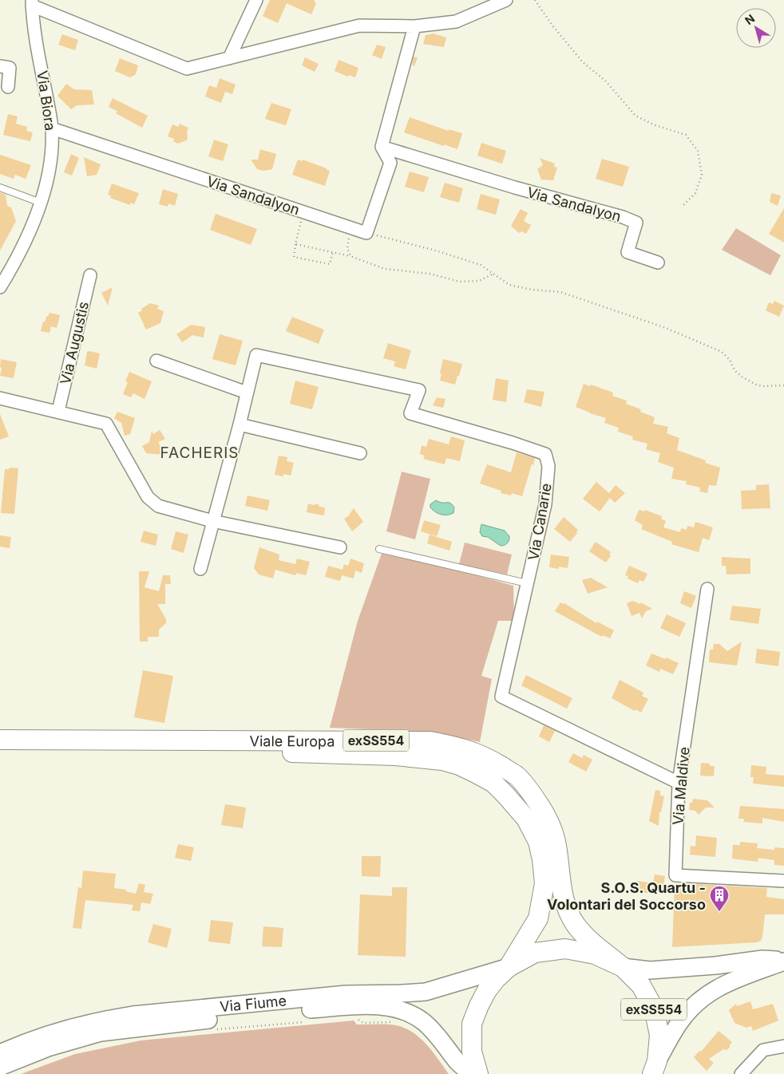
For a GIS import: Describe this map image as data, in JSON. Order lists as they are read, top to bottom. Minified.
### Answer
{"streets":{"main road":["Viale Europa","exSS554","Via Fiume"],"street":["Via Biora","Via Sandalyon","Via Augustis","Via Canarie","Via Maldive"]},"crossings":[["Via Biora","Via Sandalyon"],["Via Canarie","Via Maldive"],["Viale Europa","exSS554"],["Viale Europa","Via Fiume"],["exSS554","Via Fiume"]],"districts":["FACHERIS"],"places":{"building":["S.O.S. Quartu - Volontari del Soccorso"]},"north":"top left"}
